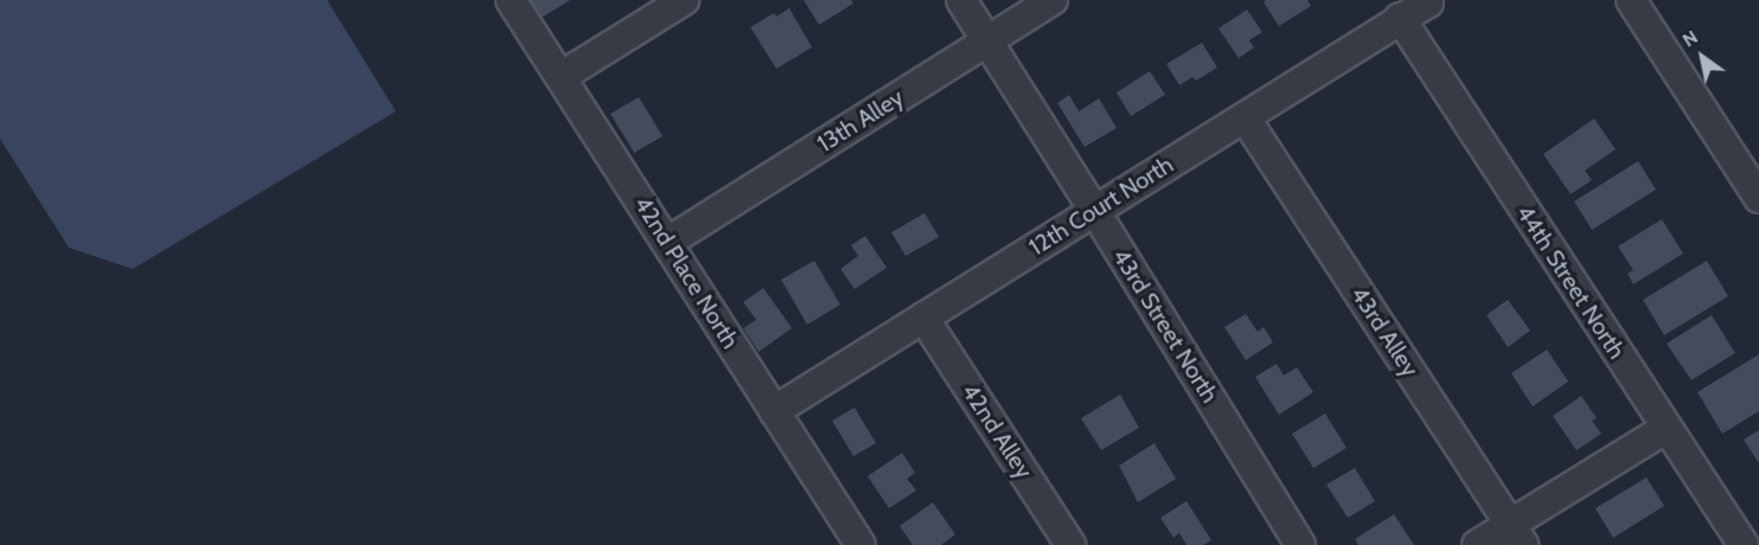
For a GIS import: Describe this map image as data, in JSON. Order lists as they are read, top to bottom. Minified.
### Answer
{"streets":{"street":["13th Alley","12th Court North","42nd Place North","44th Street North","43rd Street North","43rd Alley","42nd Alley"]},"crossings":[["13th Alley","42nd Place North"],["13th Alley","43rd Street North"],["12th Court North","42nd Place North"],["12th Court North","44th Street North"],["12th Court North","43rd Street North"],["12th Court North","43rd Alley"],["12th Court North","42nd Alley"]],"north":"top left"}
